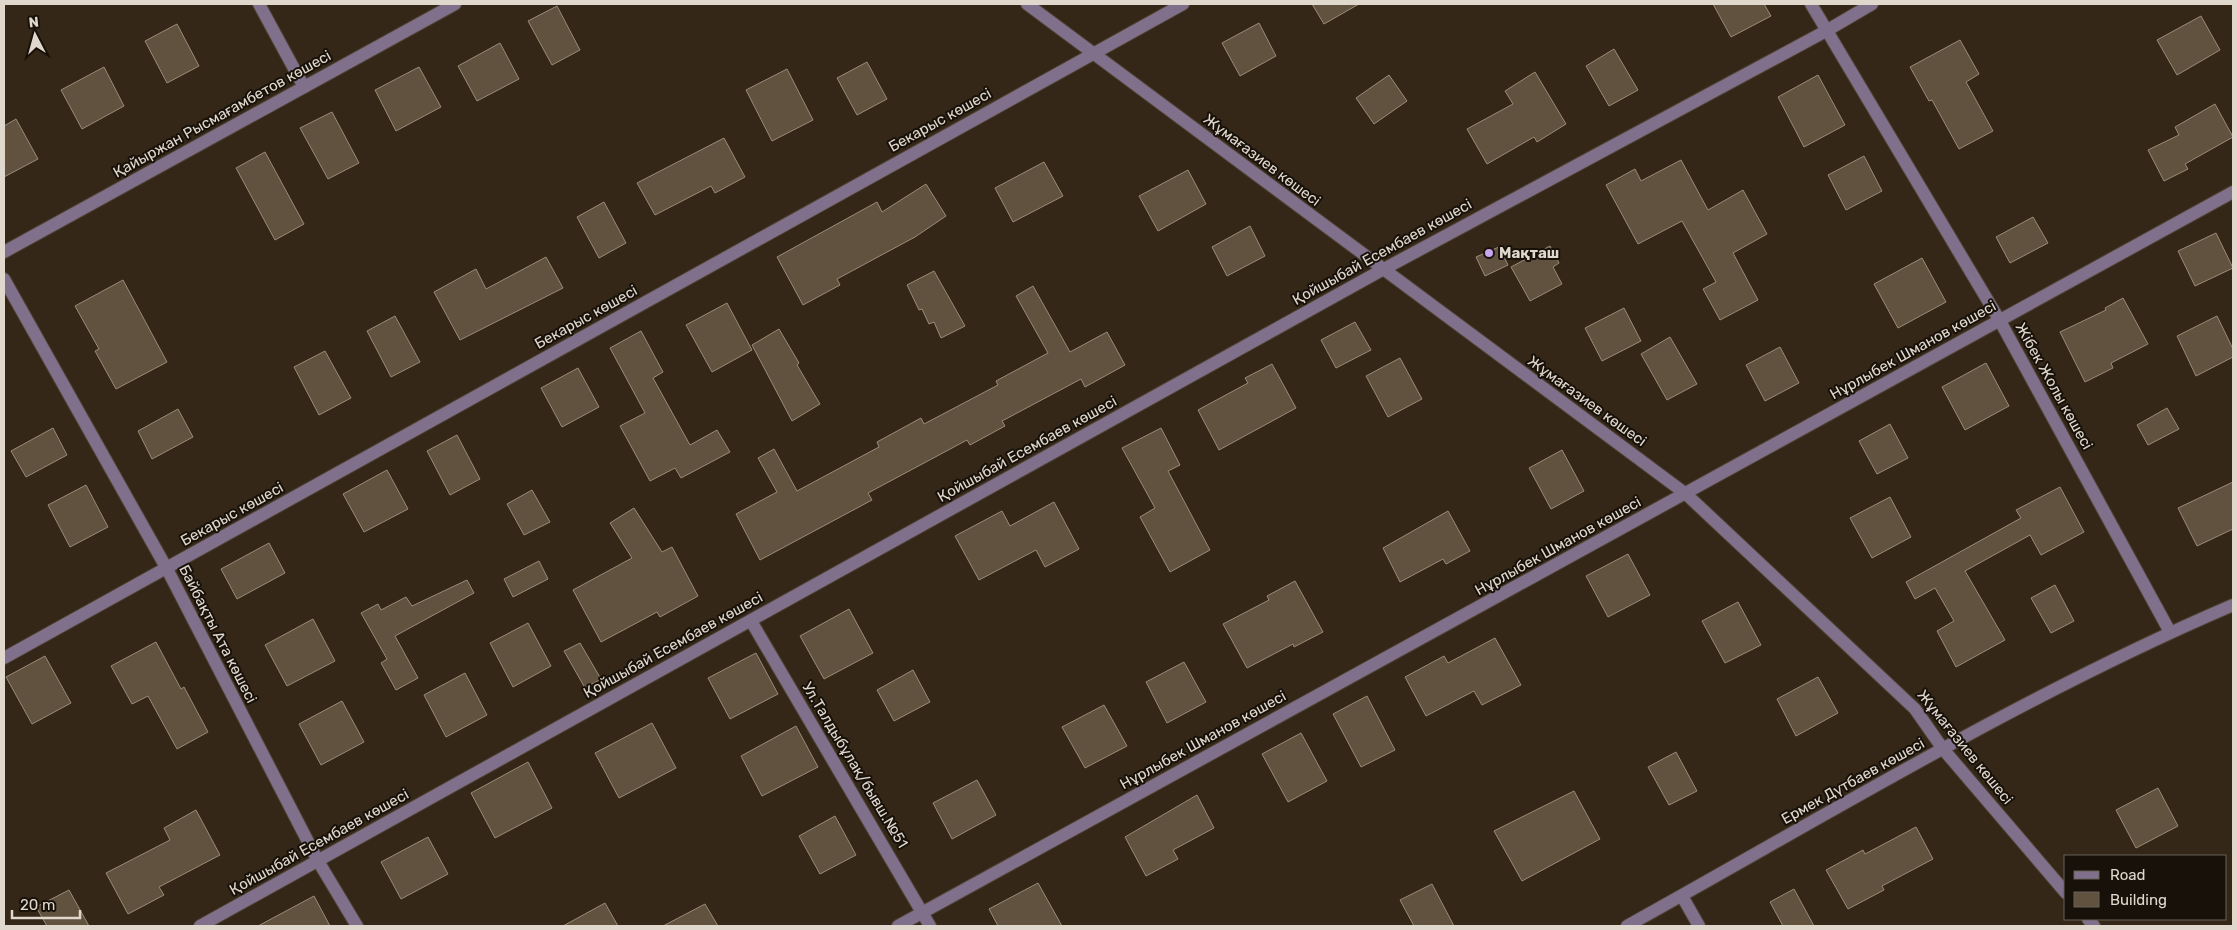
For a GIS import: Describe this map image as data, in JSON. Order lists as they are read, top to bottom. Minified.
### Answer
{"streets":{"street":["Қайыржан Рысмағамбетов көшесі","Бекарыс көшесі","Жұмағазиев көшесі","Қойшыбай Есембаев көшесі","Нұрлыбек Шманов көшесі","Жібек Жолы көшесі","Байбақты Ата көшесі","Ул.Талдыбұлақ/бывш.№51","Ермек Дүтбаев көшесi"]},"crossings":[["Бекарыс көшесі","Жұмағазиев көшесі"],["Бекарыс көшесі","Байбақты Ата көшесі"],["Жұмағазиев көшесі","Қойшыбай Есембаев көшесі"],["Жұмағазиев көшесі","Нұрлыбек Шманов көшесі"],["Жұмағазиев көшесі","Ермек Дүтбаев көшесi"],["Қойшыбай Есембаев көшесі","Жібек Жолы көшесі"],["Қойшыбай Есембаев көшесі","Байбақты Ата көшесі"],["Қойшыбай Есембаев көшесі","Ул.Талдыбұлақ/бывш.№51"],["Нұрлыбек Шманов көшесі","Жібек Жолы көшесі"],["Нұрлыбек Шманов көшесі","Ул.Талдыбұлақ/бывш.№51"],["Жібек Жолы көшесі","Ермек Дүтбаев көшесi"]],"places":["Мақташ"],"legend":["Road","Building"],"scale_bar":"20 m","north":"top"}
